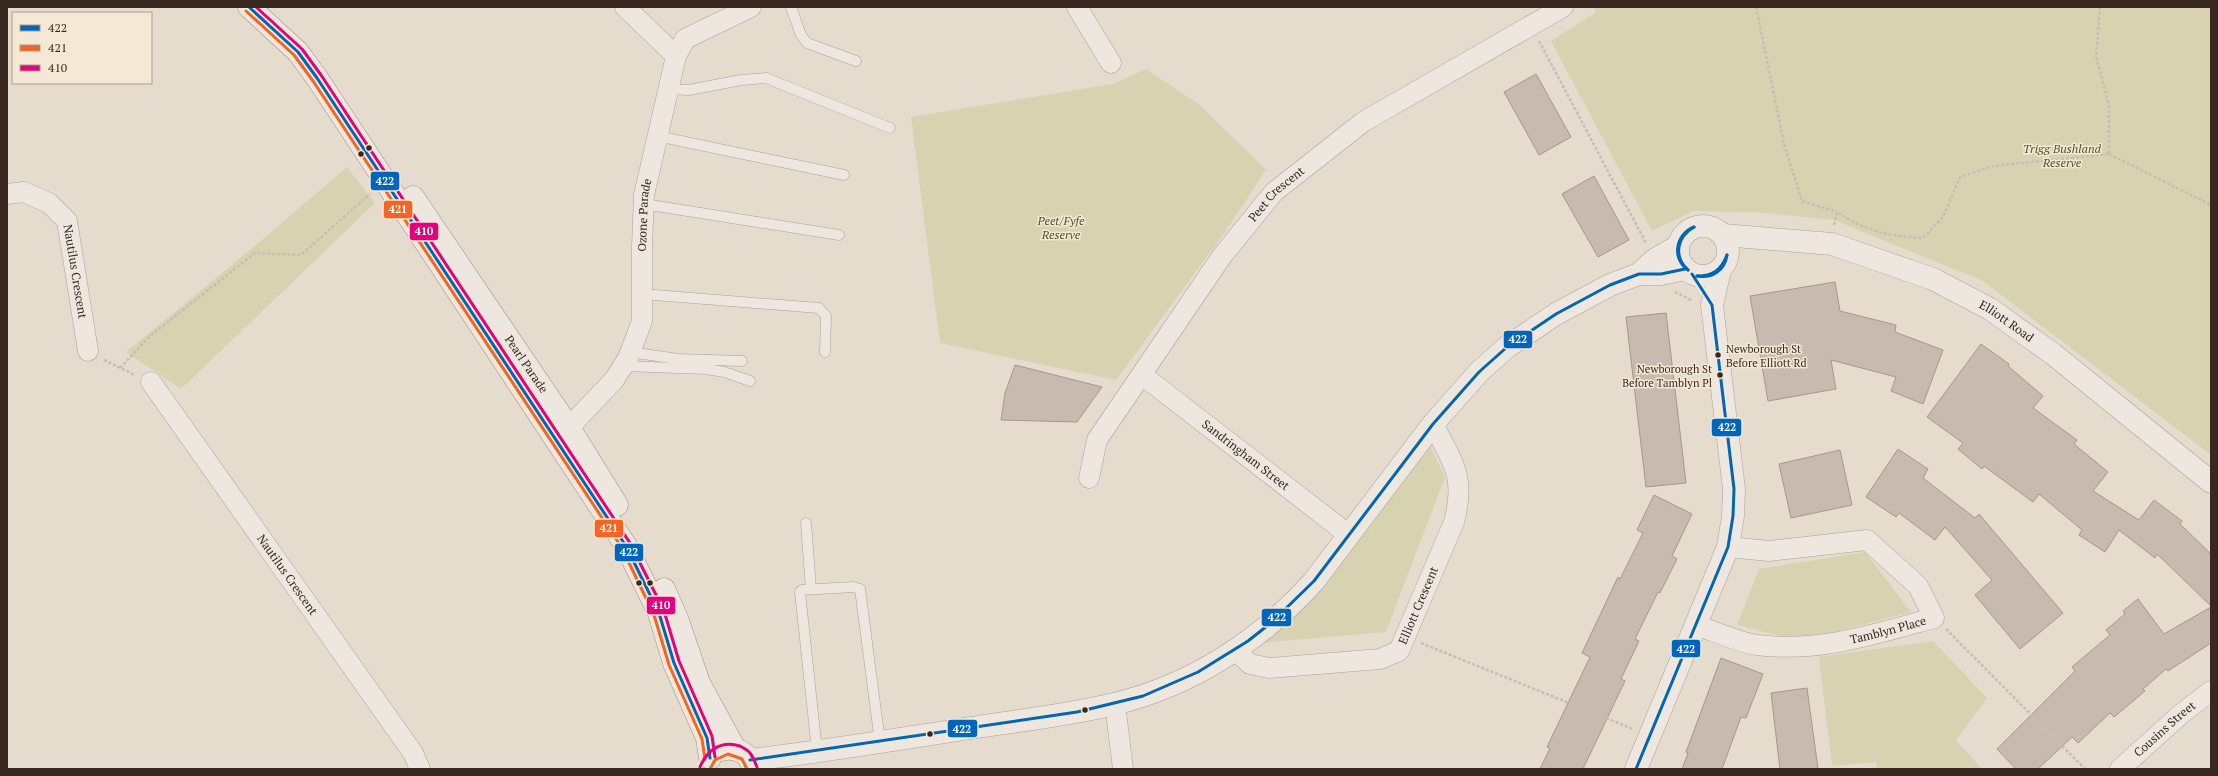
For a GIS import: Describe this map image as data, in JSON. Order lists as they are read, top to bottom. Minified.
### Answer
{"streets":{"street":["Peet Crescent","Ozone Parade","Nautilus Crescent","Elliott Road","Pearl Parade","Sandringham Street","Elliott Crescent","Tamblyn Place","Cousins Street"]},"crossings":[["Peet Crescent","Sandringham Street"],["Ozone Parade","Pearl Parade"],["Elliott Road","Pearl Parade"],["Elliott Road","Sandringham Street"],["Elliott Road","Elliott Crescent"]],"parks":["Trigg Bushland Reserve","Peet/Fyfe Reserve"],"places":["Newborough St Before Elliott Rd","Newborough St Before Tamblyn Pl"],"lines":["transit line 422","transit line 410","transit line 421"],"legend":["422","421","410"]}
